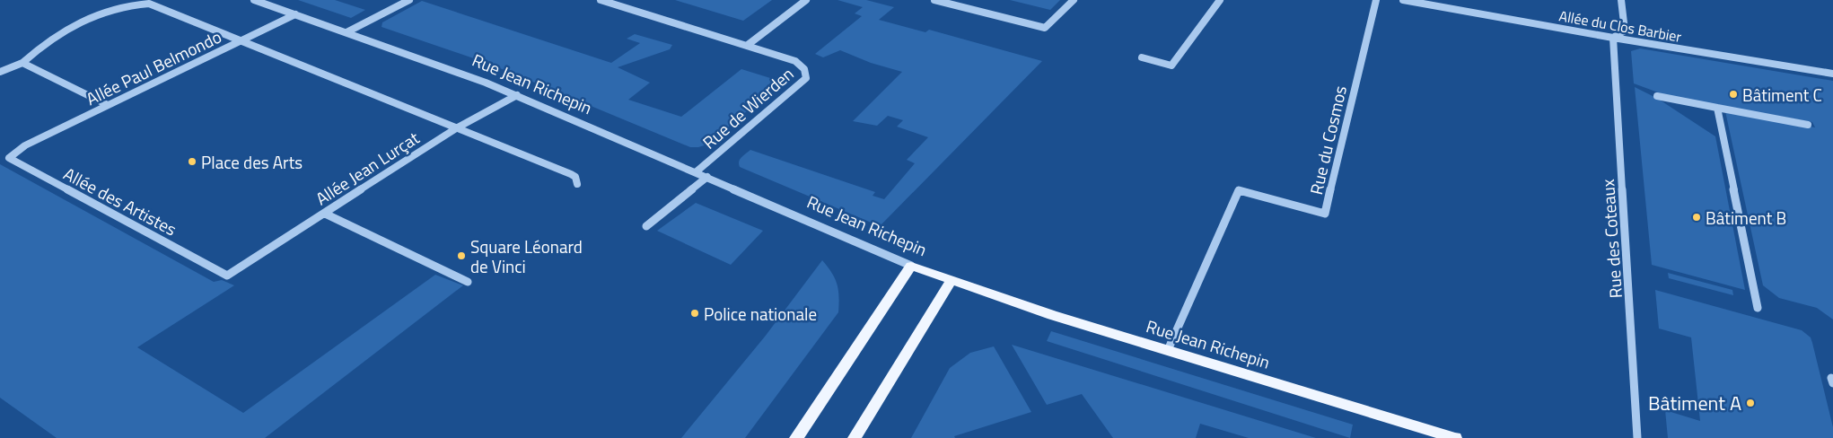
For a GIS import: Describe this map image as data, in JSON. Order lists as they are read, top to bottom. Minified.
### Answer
{"streets":{"main road":["Rue Jean Richepin"],"street":["Allée du Clos Barbier","Allée Paul Belmondo","Rue de Wierden","Rue du Cosmos","Allée Jean Lurçat","Allée des Artistes","Rue des Coteaux"]},"crossings":[["Allée du Clos Barbier","Rue des Coteaux"],["Allée Paul Belmondo","Rue Jean Richepin"],["Allée Paul Belmondo","Allée des Artistes"],["Rue Jean Richepin","Rue de Wierden"],["Rue Jean Richepin","Rue du Cosmos"],["Rue Jean Richepin","Allée Jean Lurçat"],["Allée Jean Lurçat","Allée des Artistes"]],"places":["Bâtiment C","Place des Arts","Bâtiment B","Square Léonard de Vinci","Police nationale","Bâtiment A"]}
